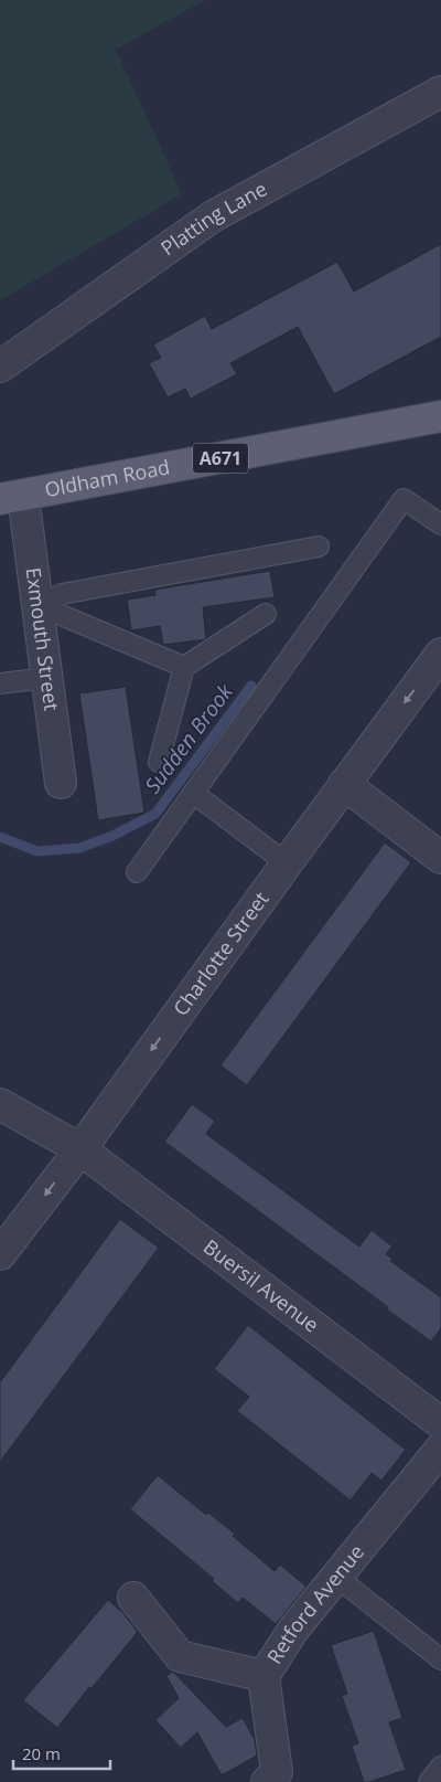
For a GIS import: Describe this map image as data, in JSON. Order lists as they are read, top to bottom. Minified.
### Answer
{"streets":{"main road":["A671","Oldham Road"],"street":["Platting Lane","Exmouth Street","Charlotte Street","Buersil Avenue","Retford Avenue"]},"crossings":[["Oldham Road","Exmouth Street"],["Charlotte Street","Buersil Avenue"]],"one_way":["Charlotte Street"],"water":["Sudden Brook"],"scale_bar":"20 m"}
